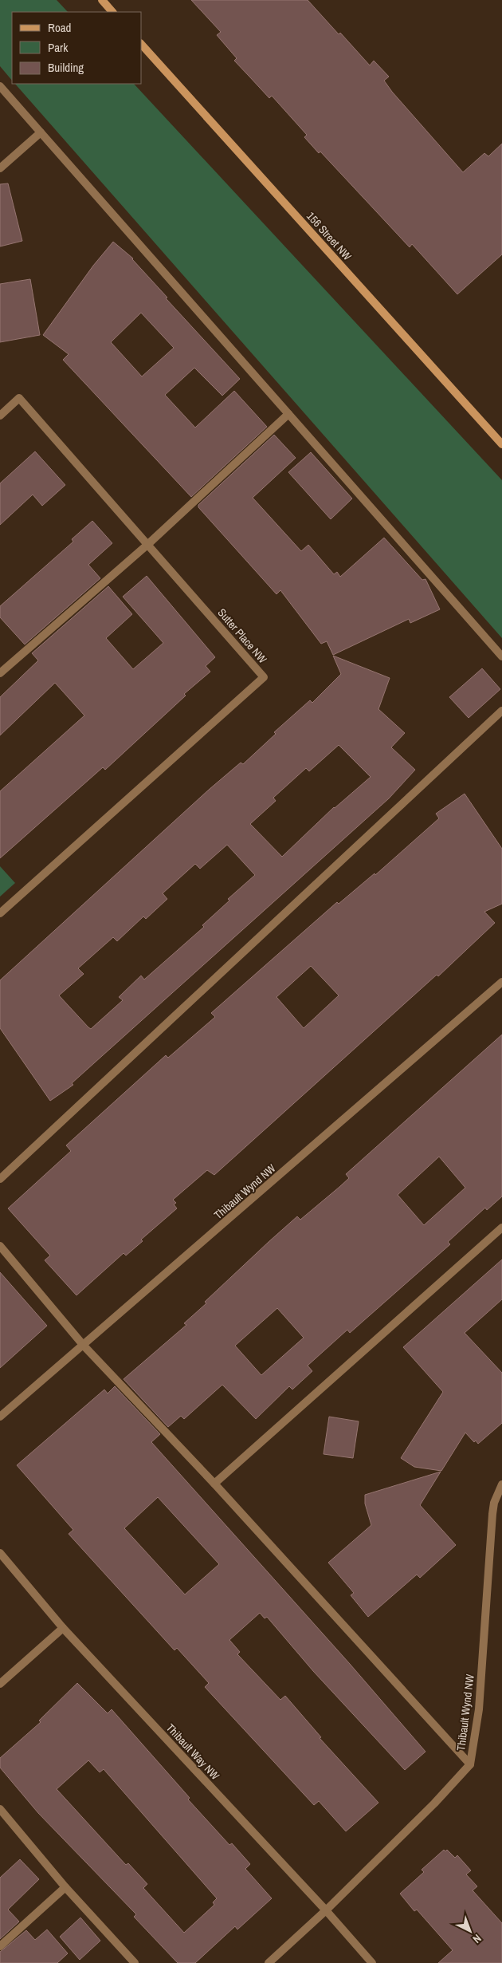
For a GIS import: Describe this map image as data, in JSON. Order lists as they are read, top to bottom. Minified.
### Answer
{"streets":{"street":["156 Street NW","Sutter Place NW","Thibault Wynd NW","Thibault Way NW"]},"crossings":[["Thibault Wynd NW","Thibault Way NW"]],"legend":["Road","Park","Building"],"north":"bottom right"}
